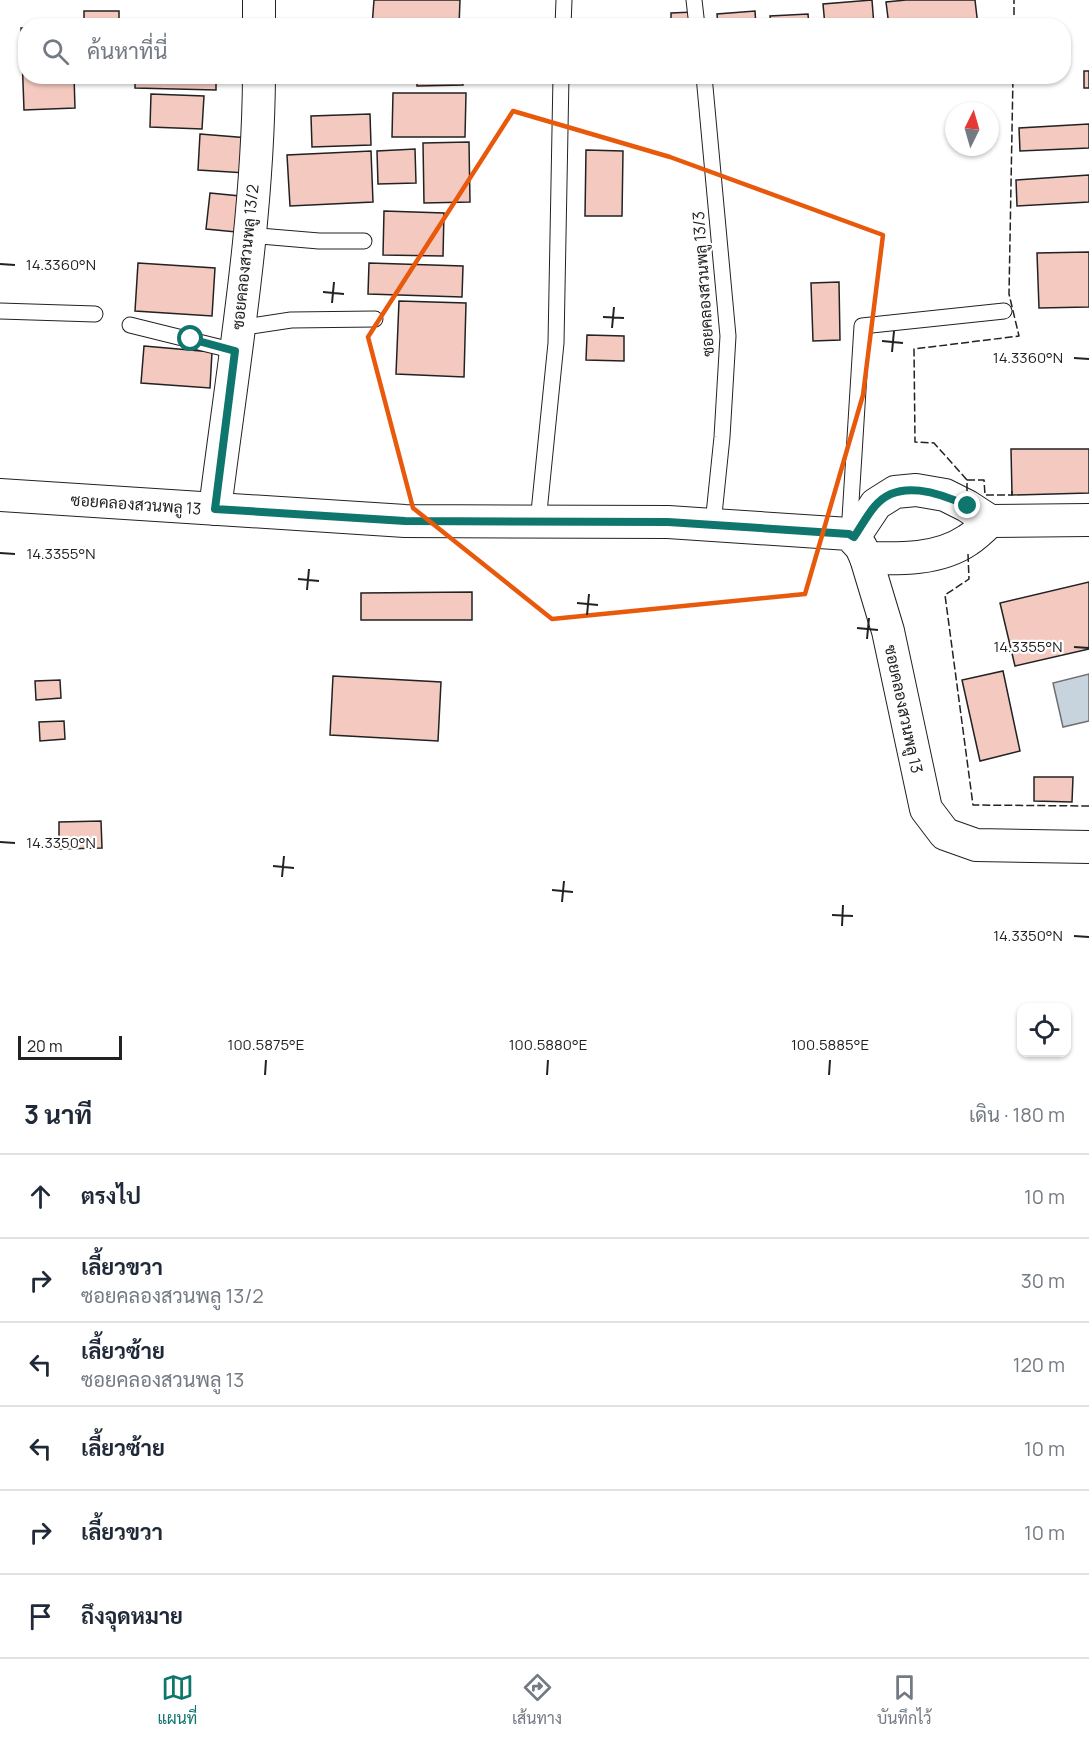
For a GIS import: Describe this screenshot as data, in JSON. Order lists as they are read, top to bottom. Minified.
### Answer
{"streets":{"street":["ซอยคลองสวนพลู 13/2","ซอยคลองสวนพลู 13"],"lane":["ซอยคลองสวนพลู 13/3"]},"crossings":[["ซอยคลองสวนพลู 13/2","ซอยคลองสวนพลู 13"],["ซอยคลองสวนพลู 13/3","ซอยคลองสวนพลู 13"]],"scale_bar":"20 m","north":"top","page":{"search":"ค้นหาที่นี่","scale":"20 m","heading":["3 นาที","เดิน · 180 m"],"list":[["ตรงไป","10 m"],["เลี้ยวขวา","ซอยคลองสวนพลู 13/2","30 m"],["เลี้ยวซ้าย","ซอยคลองสวนพลู 13","120 m"],["เลี้ยวซ้าย","10 m"],["เลี้ยวขวา","10 m"],"ถึงจุดหมาย"],"nav":["แผนที่","เส้นทาง","บันทึกไว้"]},"coordinates":["14.3360°N","14.3355°N","14.3350°N","100.5875°E","100.5880°E","100.5885°E"]}
